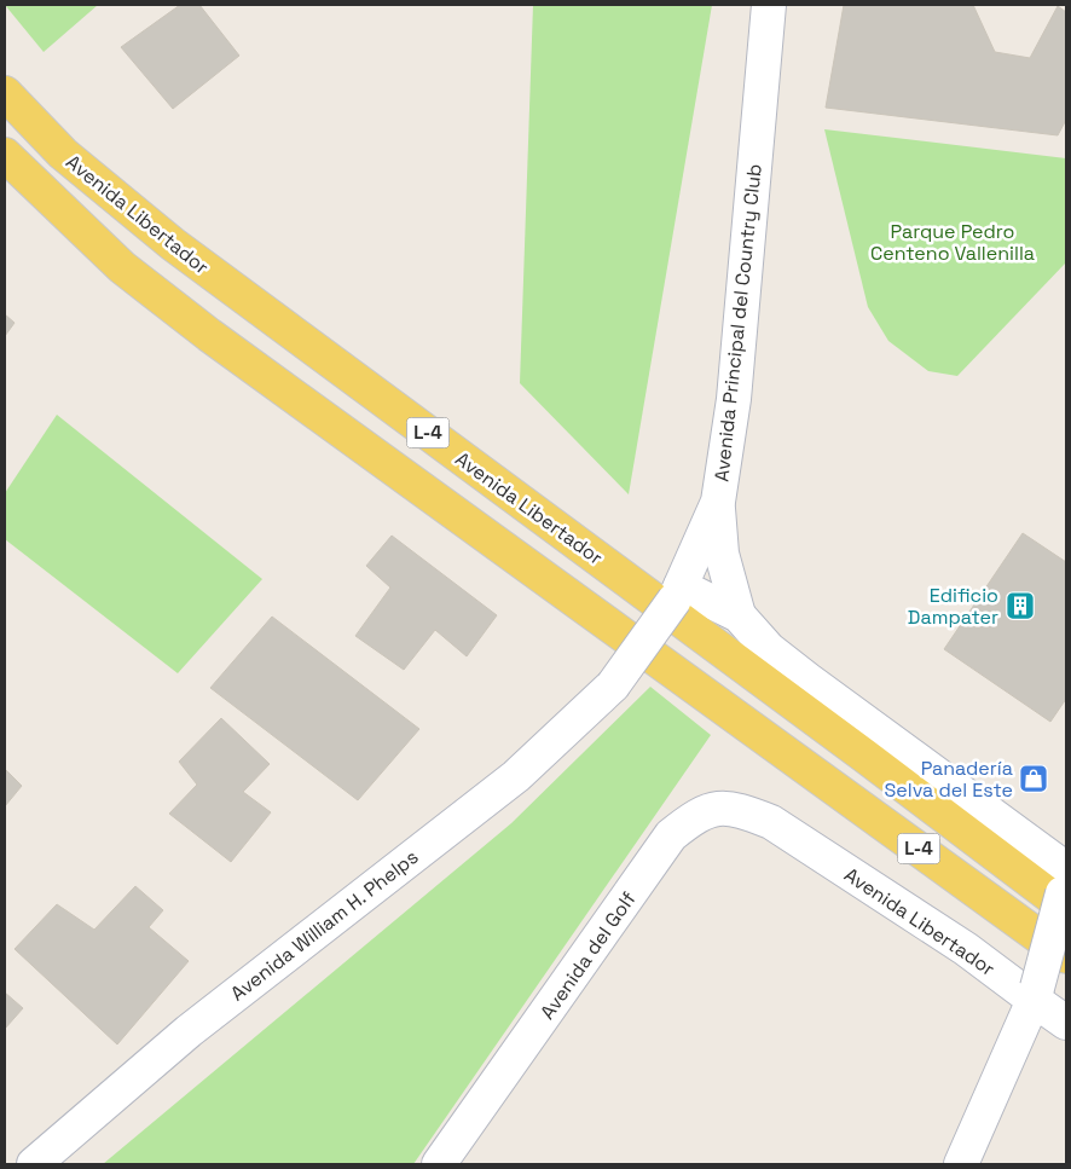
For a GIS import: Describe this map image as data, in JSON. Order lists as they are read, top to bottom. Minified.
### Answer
{"streets":{"main road":["Avenida Libertador","L-4"],"street":["Avenida Principal del Country Club","Avenida William H. Phelps","Avenida del Golf"]},"crossings":[["Avenida Libertador","Avenida del Golf"],["Avenida Principal del Country Club","Avenida William H. Phelps"]],"parks":["Parque Pedro Centeno Vallenilla"],"places":{"building":["Edificio Dampater"],"shop":["Panadería Selva del Este"]}}
